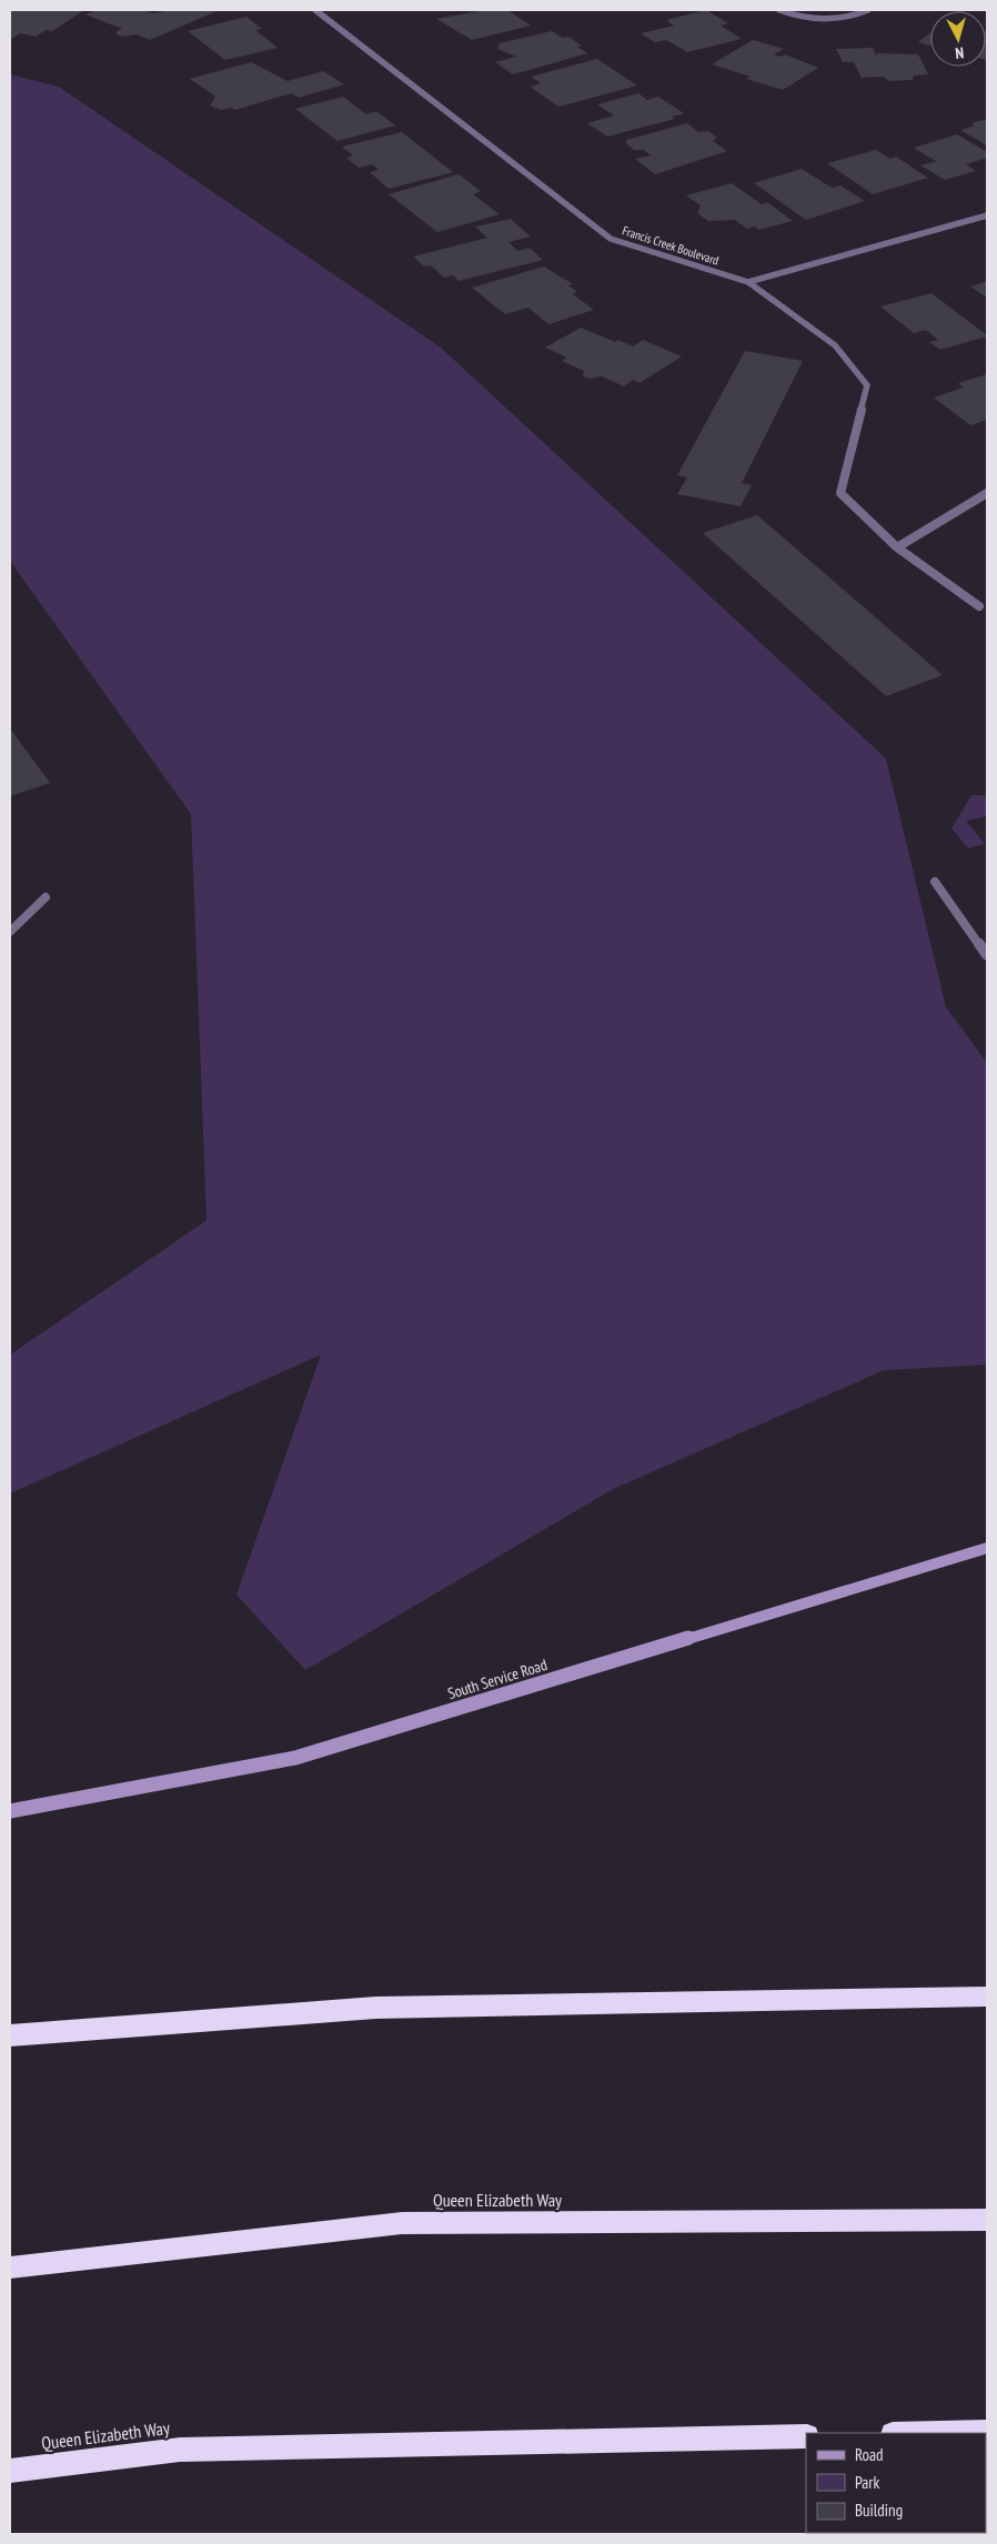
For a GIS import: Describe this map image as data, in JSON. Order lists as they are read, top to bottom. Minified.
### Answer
{"streets":{"highway":["Queen Elizabeth Way"],"main road":["South Service Road"],"street":["Francis Creek Boulevard"]},"legend":["Road","Park","Building"],"north":"bottom"}
